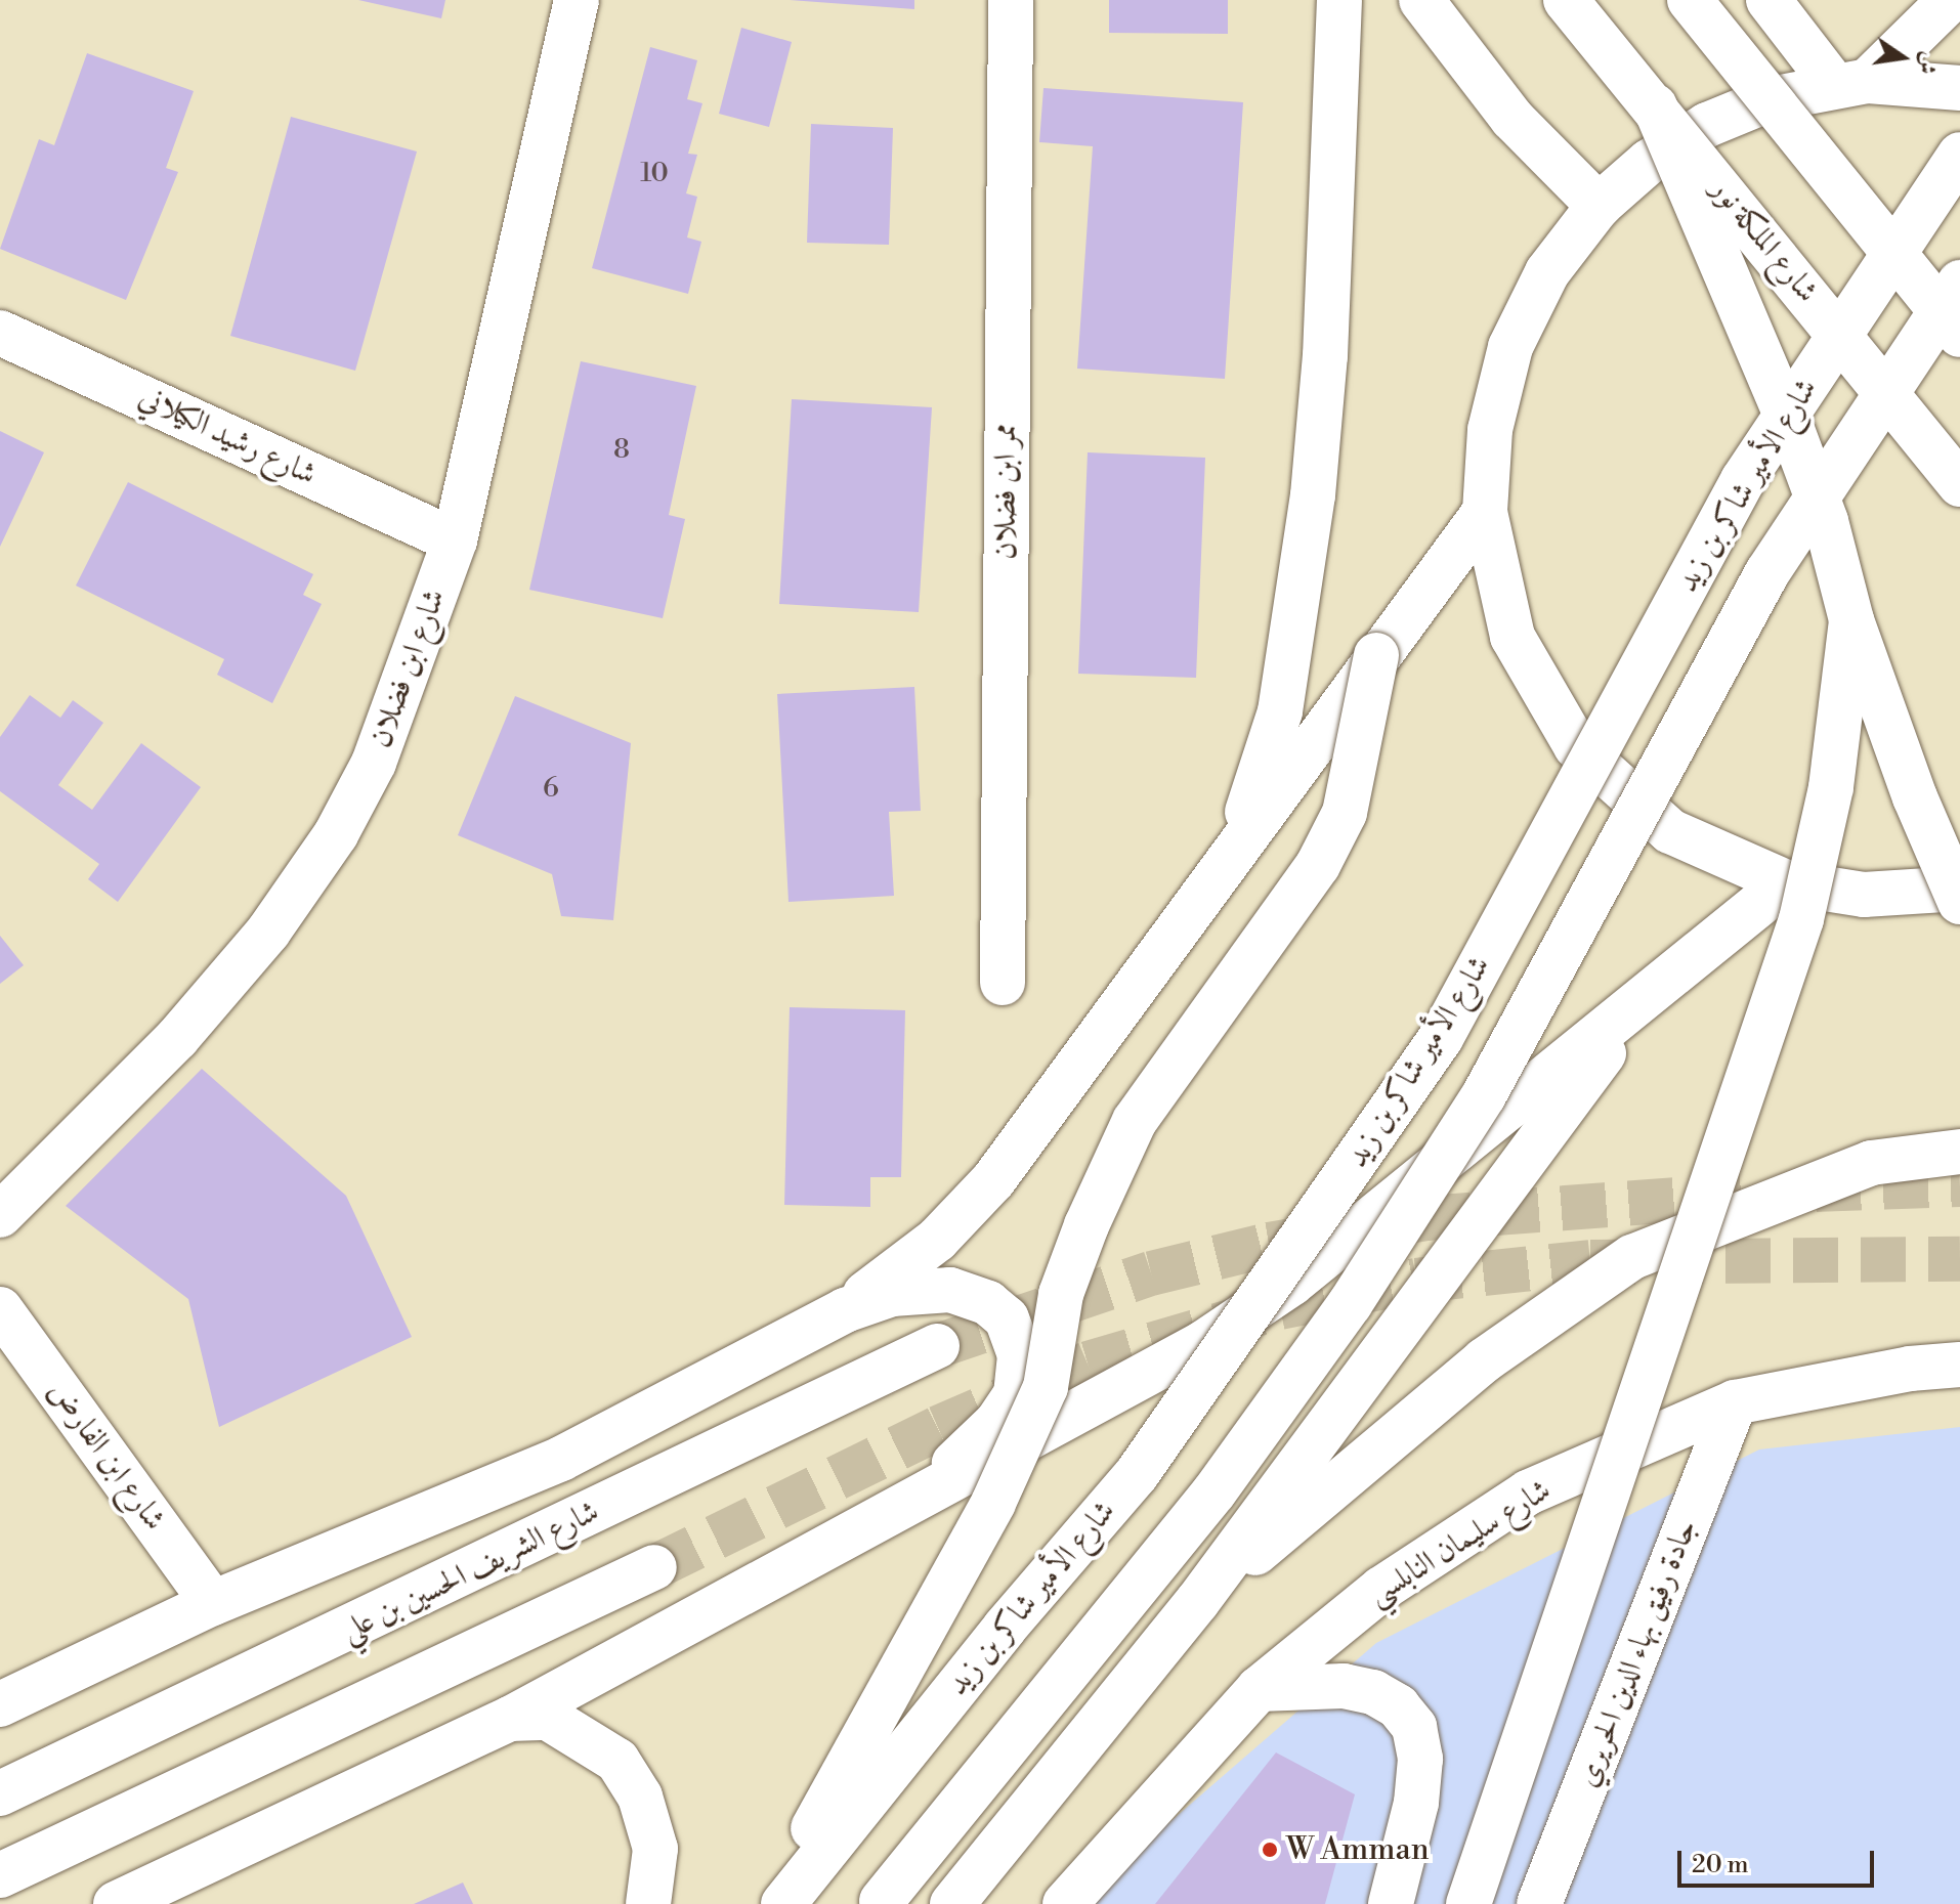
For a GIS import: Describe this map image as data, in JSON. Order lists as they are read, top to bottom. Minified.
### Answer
{"streets":{"main road":["شارع الملكة نور","شارع رشيد الكيلاني","شارع الأمير شاكر بن زيد","ممر ابن فضلان","شارع ابن فضلان","شارع ابن الفارض","شارع سليمان النابلسي","شارع الشريف الحسين بن علي","جادة رفيق بهاء الدين الحريري"]},"crossings":[["شارع رشيد الكيلاني","شارع ابن فضلان"],["شارع سليمان النابلسي","جادة رفيق بهاء الدين الحريري"]],"places":["W Amman"],"house_numbers":["10","8","6"],"scale_bar":"20 m","north":"right"}
